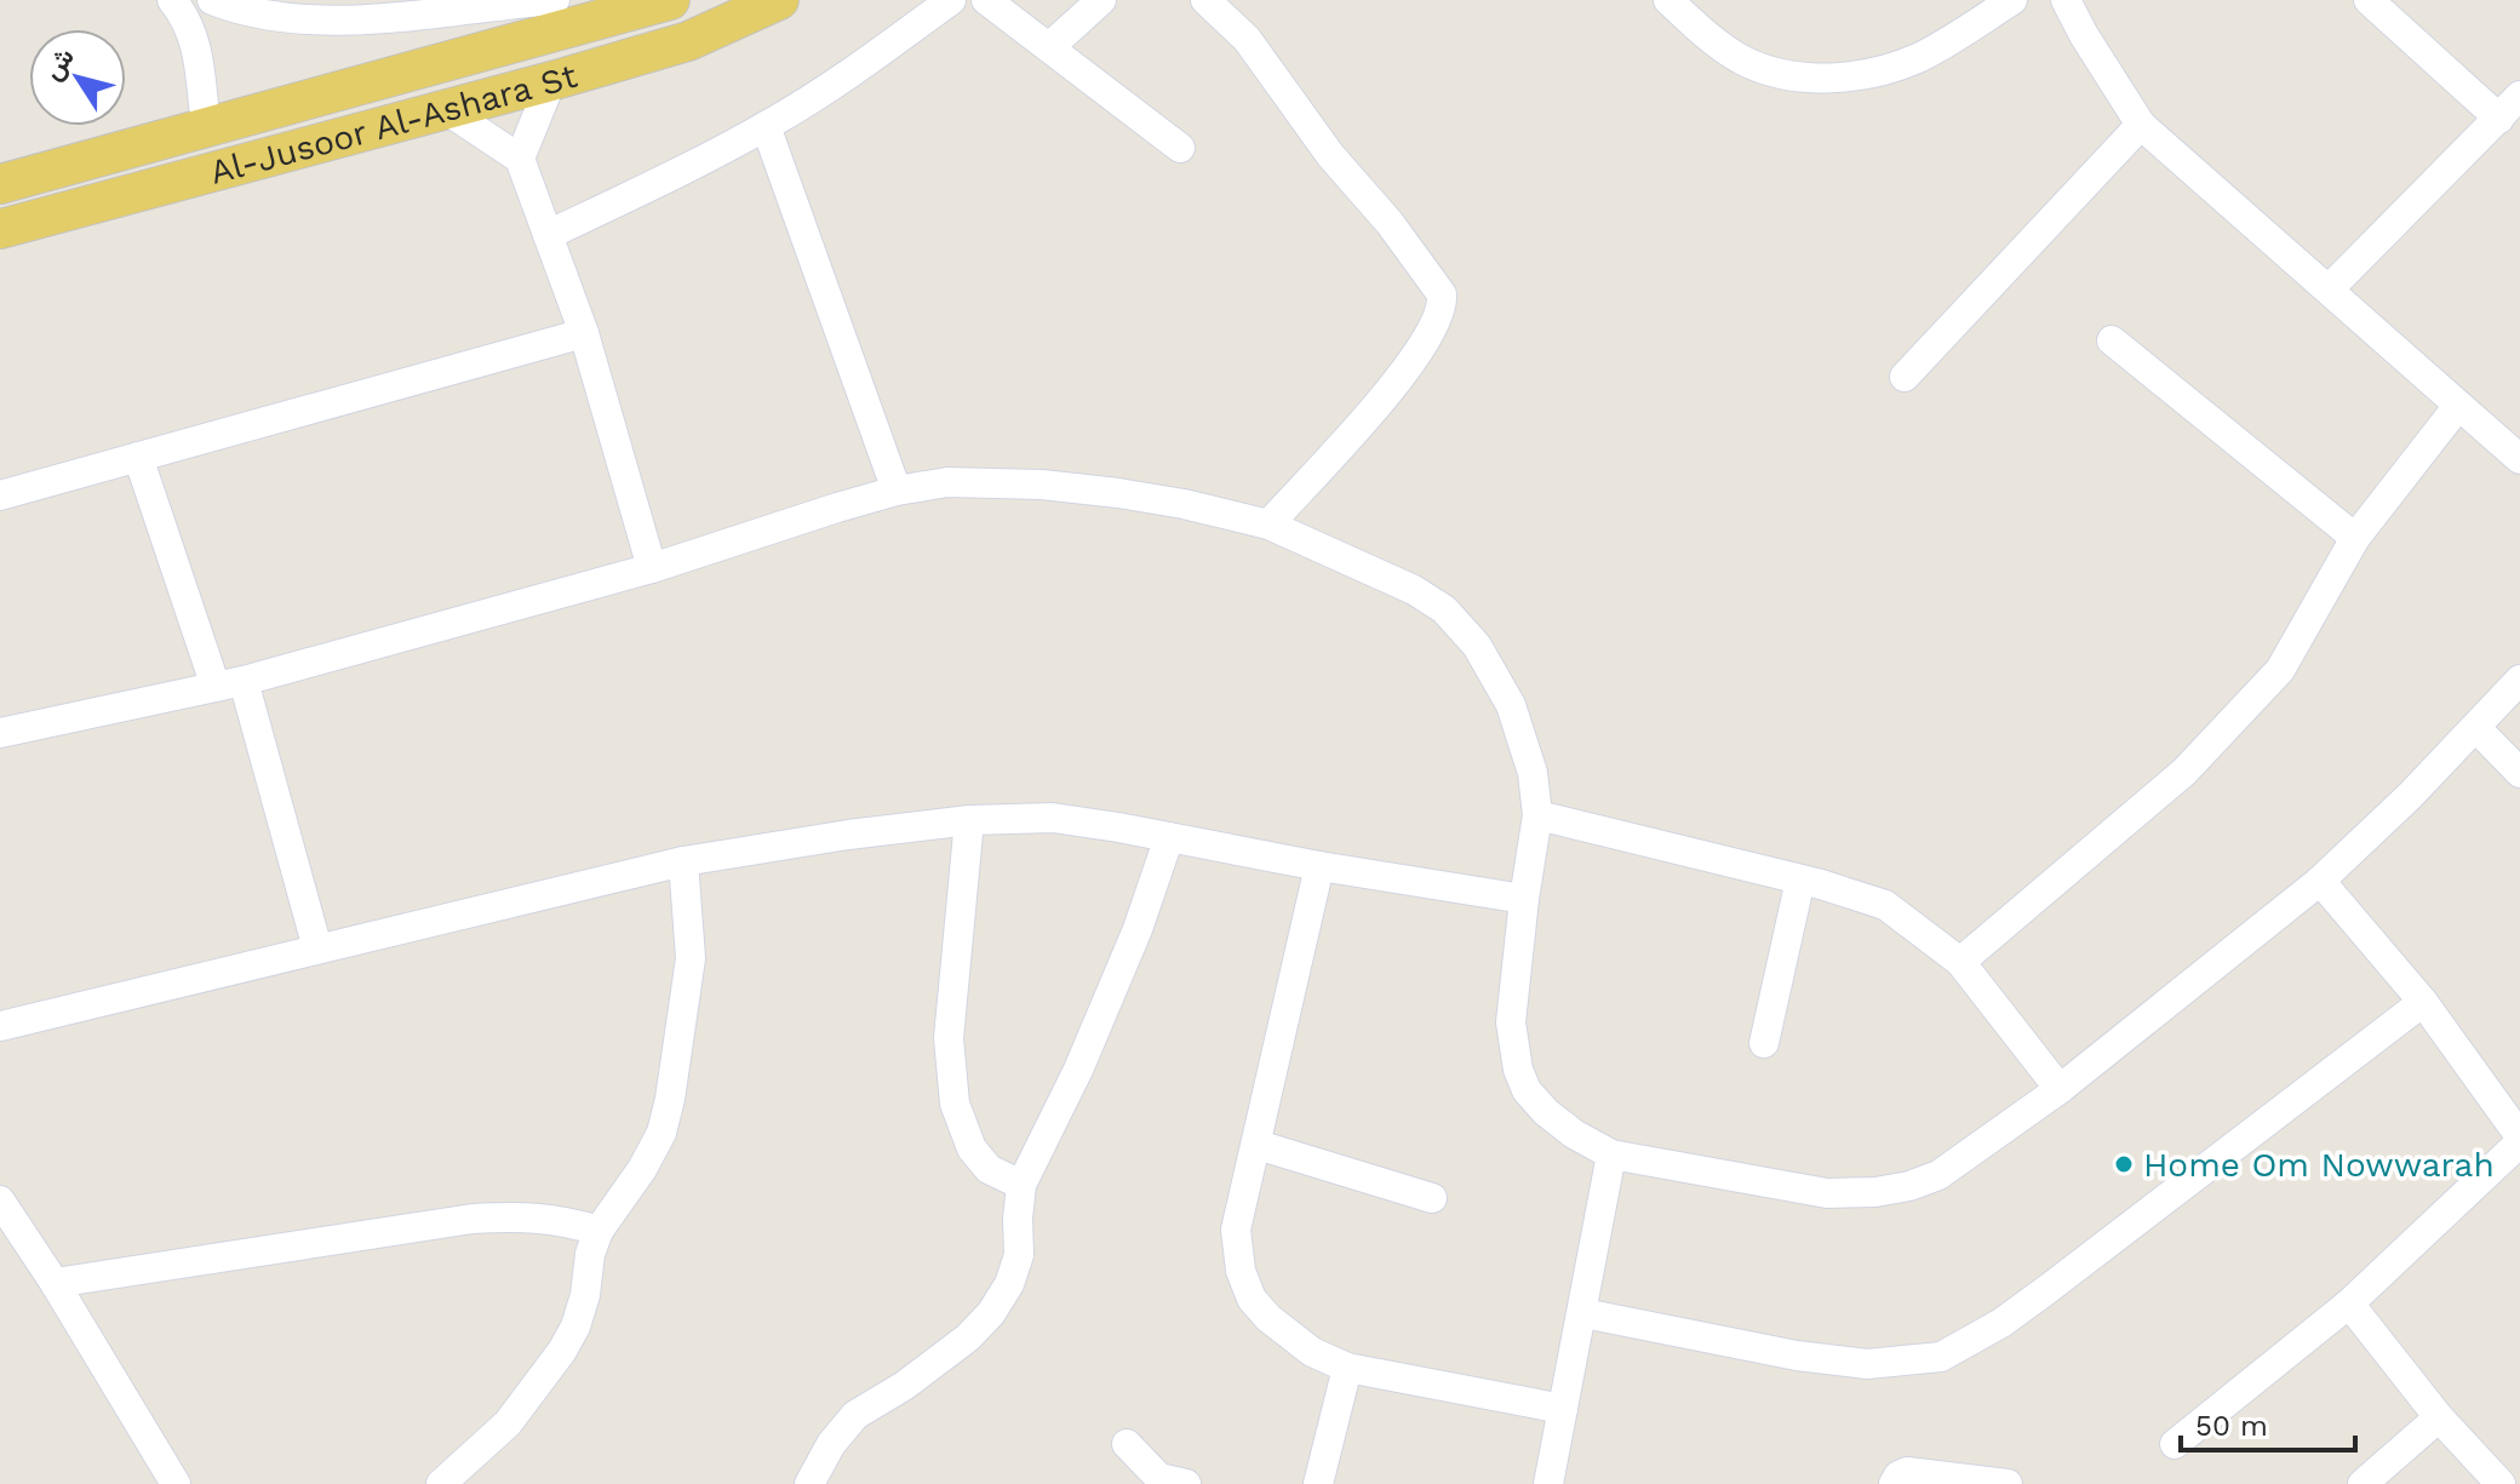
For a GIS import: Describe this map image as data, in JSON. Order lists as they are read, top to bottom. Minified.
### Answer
{"streets":{"main road":["Al-Jusoor Al-Ashara St"]},"places":["Home Om Nowwarah"],"scale_bar":"50 m","north":"top left"}
